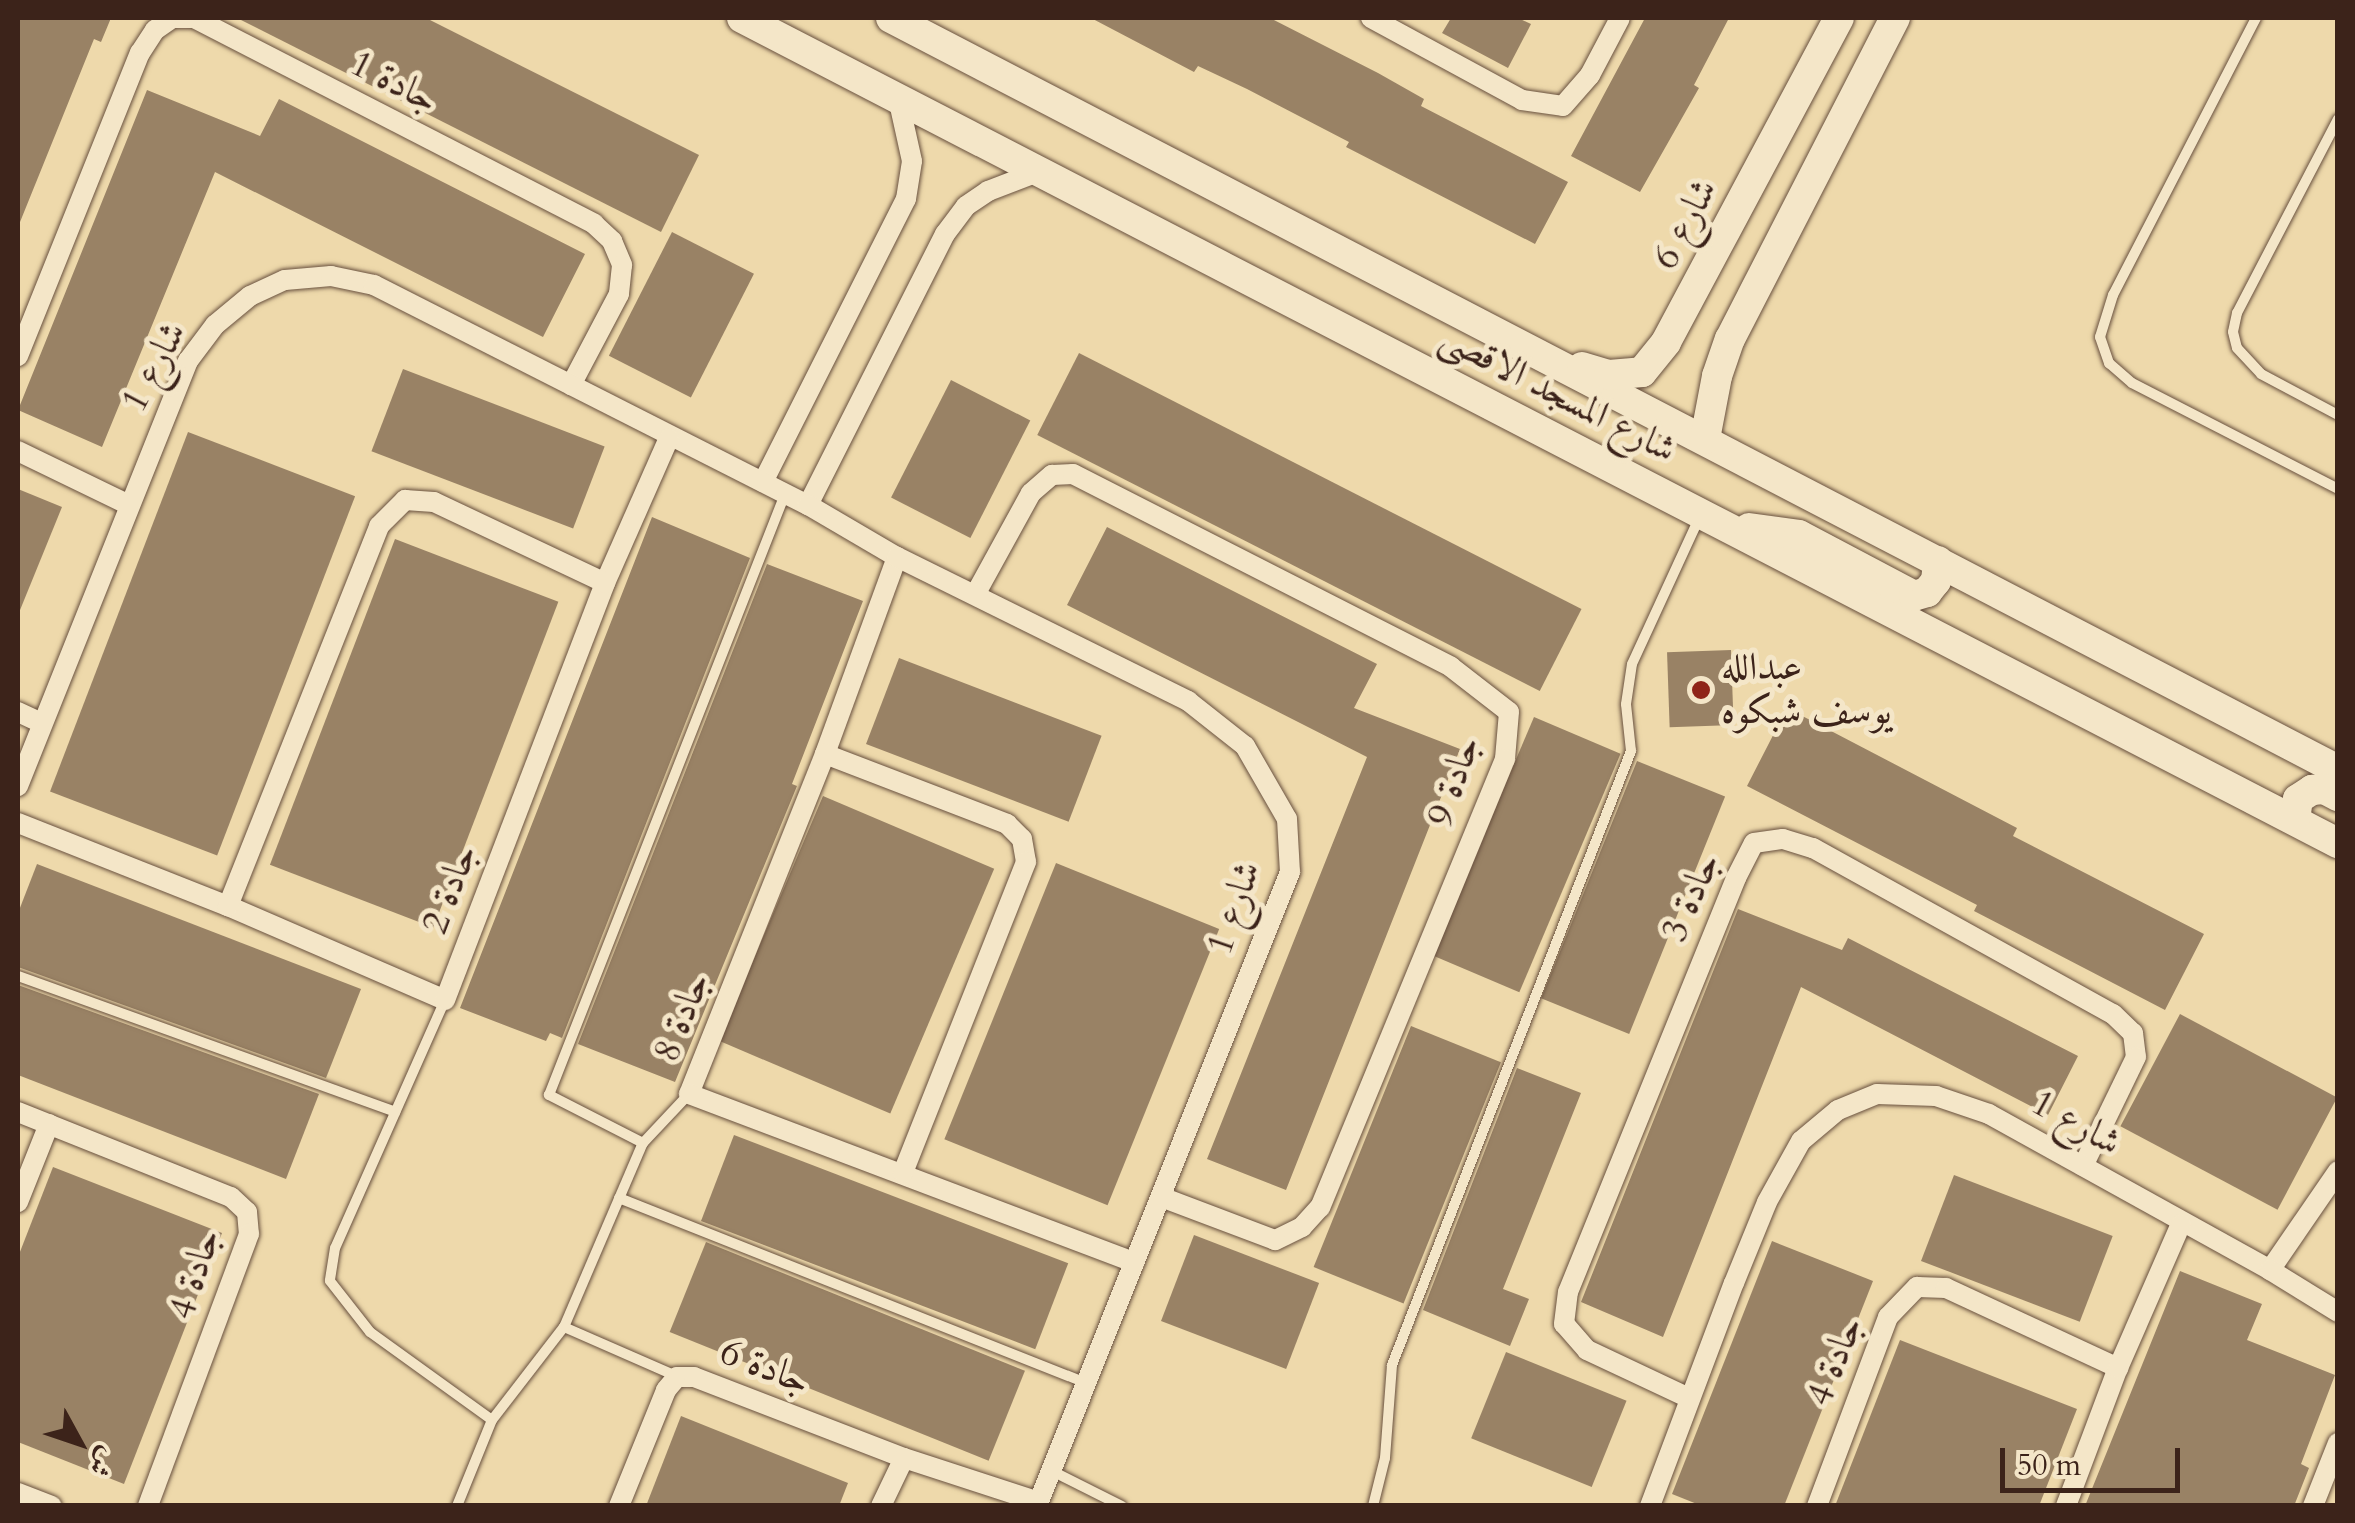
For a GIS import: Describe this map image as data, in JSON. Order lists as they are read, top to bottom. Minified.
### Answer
{"streets":{"main road":["شارع 6","شارع المسجد الاقصى"],"street":["جادة 1","شارع 1","جادة 9","جادة 2","جادة 3","جادة 8","جادة 4","جادة 6"]},"crossings":[["جادة 1","شارع 1"],["شارع 6","شارع المسجد الاقصى"],["شارع 1","جادة 9"],["شارع 1","جادة 2"],["شارع 1","جادة 3"],["شارع 1","جادة 8"],["شارع 1","جادة 6"]],"places":["عبدالله يوسف شبكوه"],"scale_bar":"50 m","north":"bottom right"}
